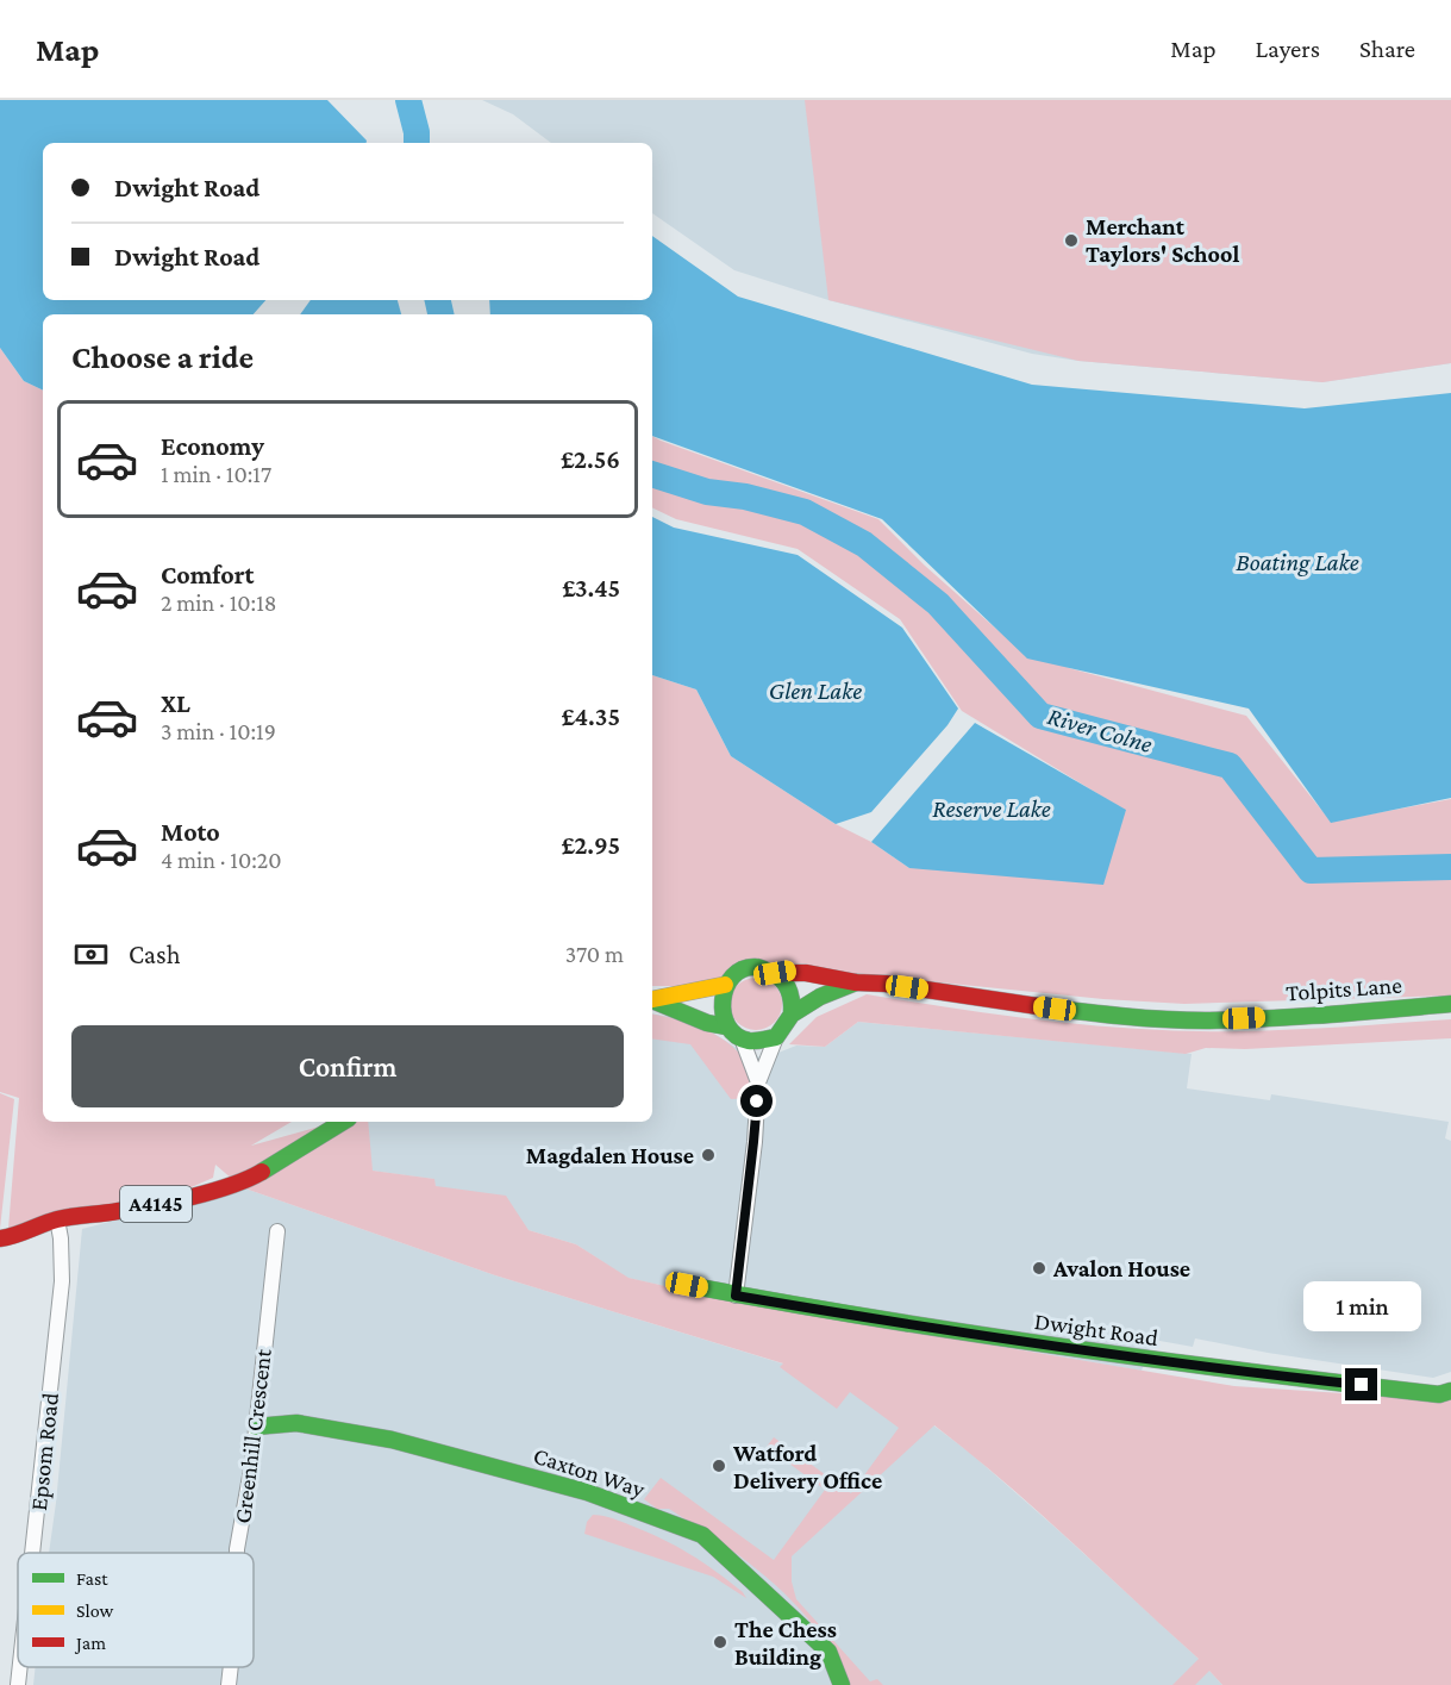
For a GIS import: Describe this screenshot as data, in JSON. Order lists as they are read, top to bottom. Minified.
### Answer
{"streets":{"main road":["Tolpits Lane","A4145","Dwight Road","Caxton Way"],"street":["Greenhill Crescent","Epsom Road"]},"crossings":[["A4145","Epsom Road"],["Greenhill Crescent","Caxton Way"]],"water":["Boating Lake","Glen Lake","River Colne","Reserve Lake"],"places":["Merchant Taylors' School","Magdalen House","Avalon House","Watford Delivery Office","The Chess Building"],"legend":["Fast","Slow","Jam"],"page":{"header":"Map","nav":["Map","Layers","Share"],"banner":["Dwight Road","Dwight Road"],"heading":"Choose a ride","list":[{"name":"Economy","note":"1 min · 10:17","value":"£2.56"},{"name":"Comfort","note":"2 min · 10:18","value":"£3.45"},{"name":"XL","note":"3 min · 10:19","value":"£4.35"},{"name":"Moto","note":"4 min · 10:20","value":"£2.95"}],"pay":["Cash","370 m"],"buttons":"Confirm","bubble":"1 min"}}
